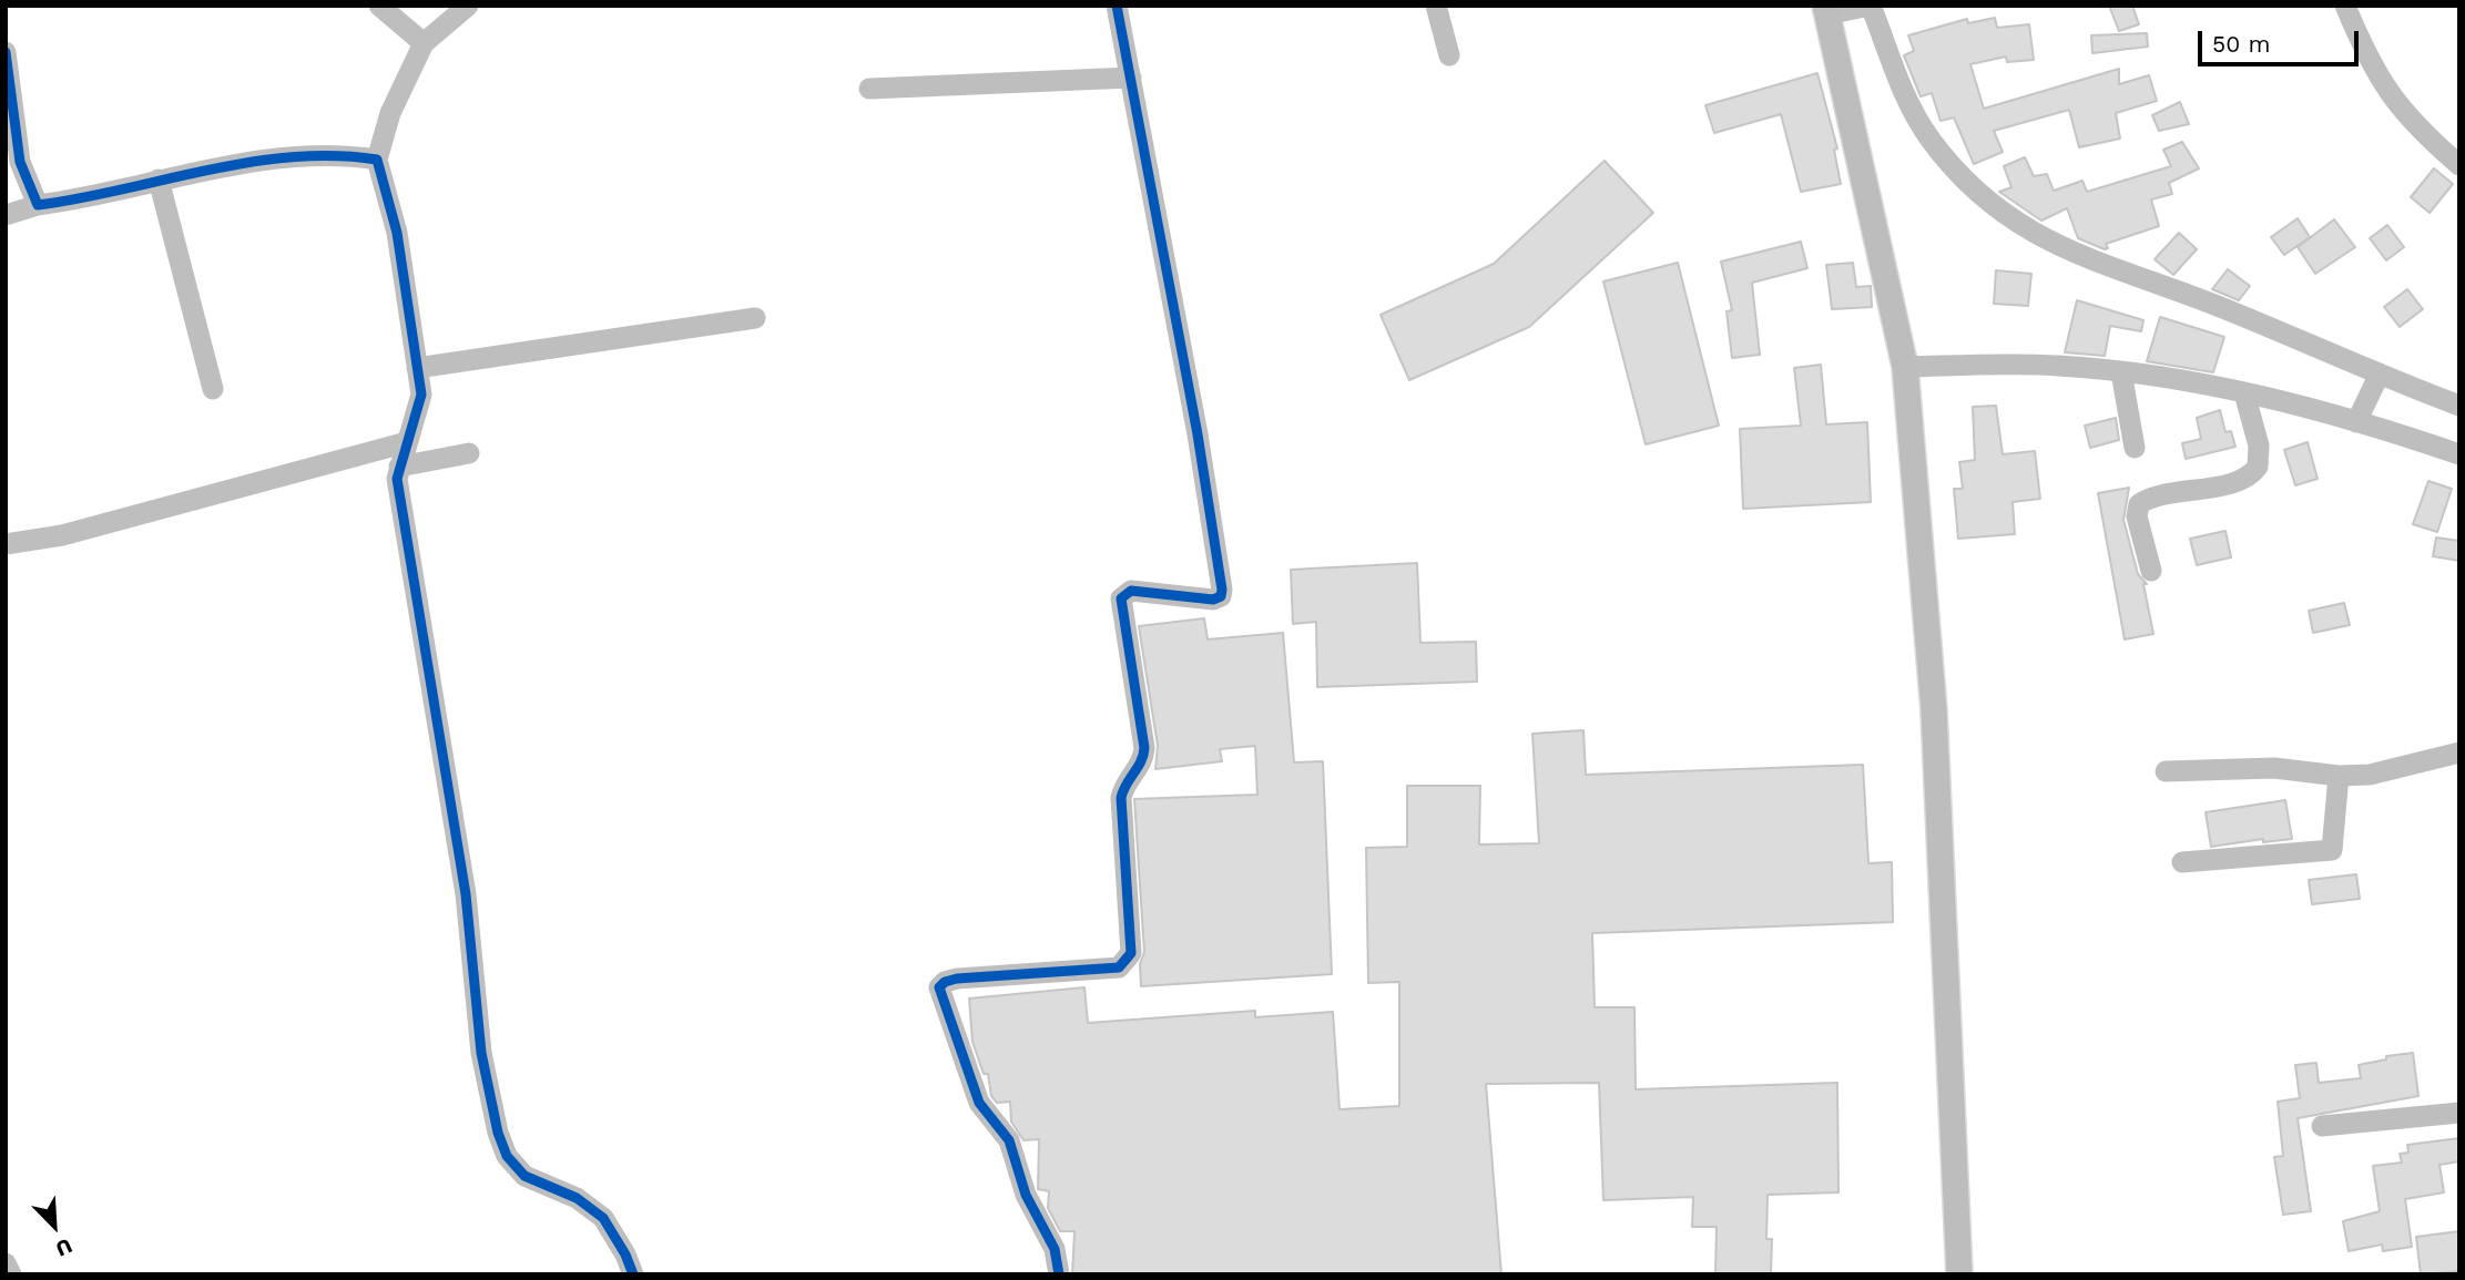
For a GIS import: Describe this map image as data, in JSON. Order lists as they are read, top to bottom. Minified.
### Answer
{"scale_bar":"50 m","north":"bottom right"}
